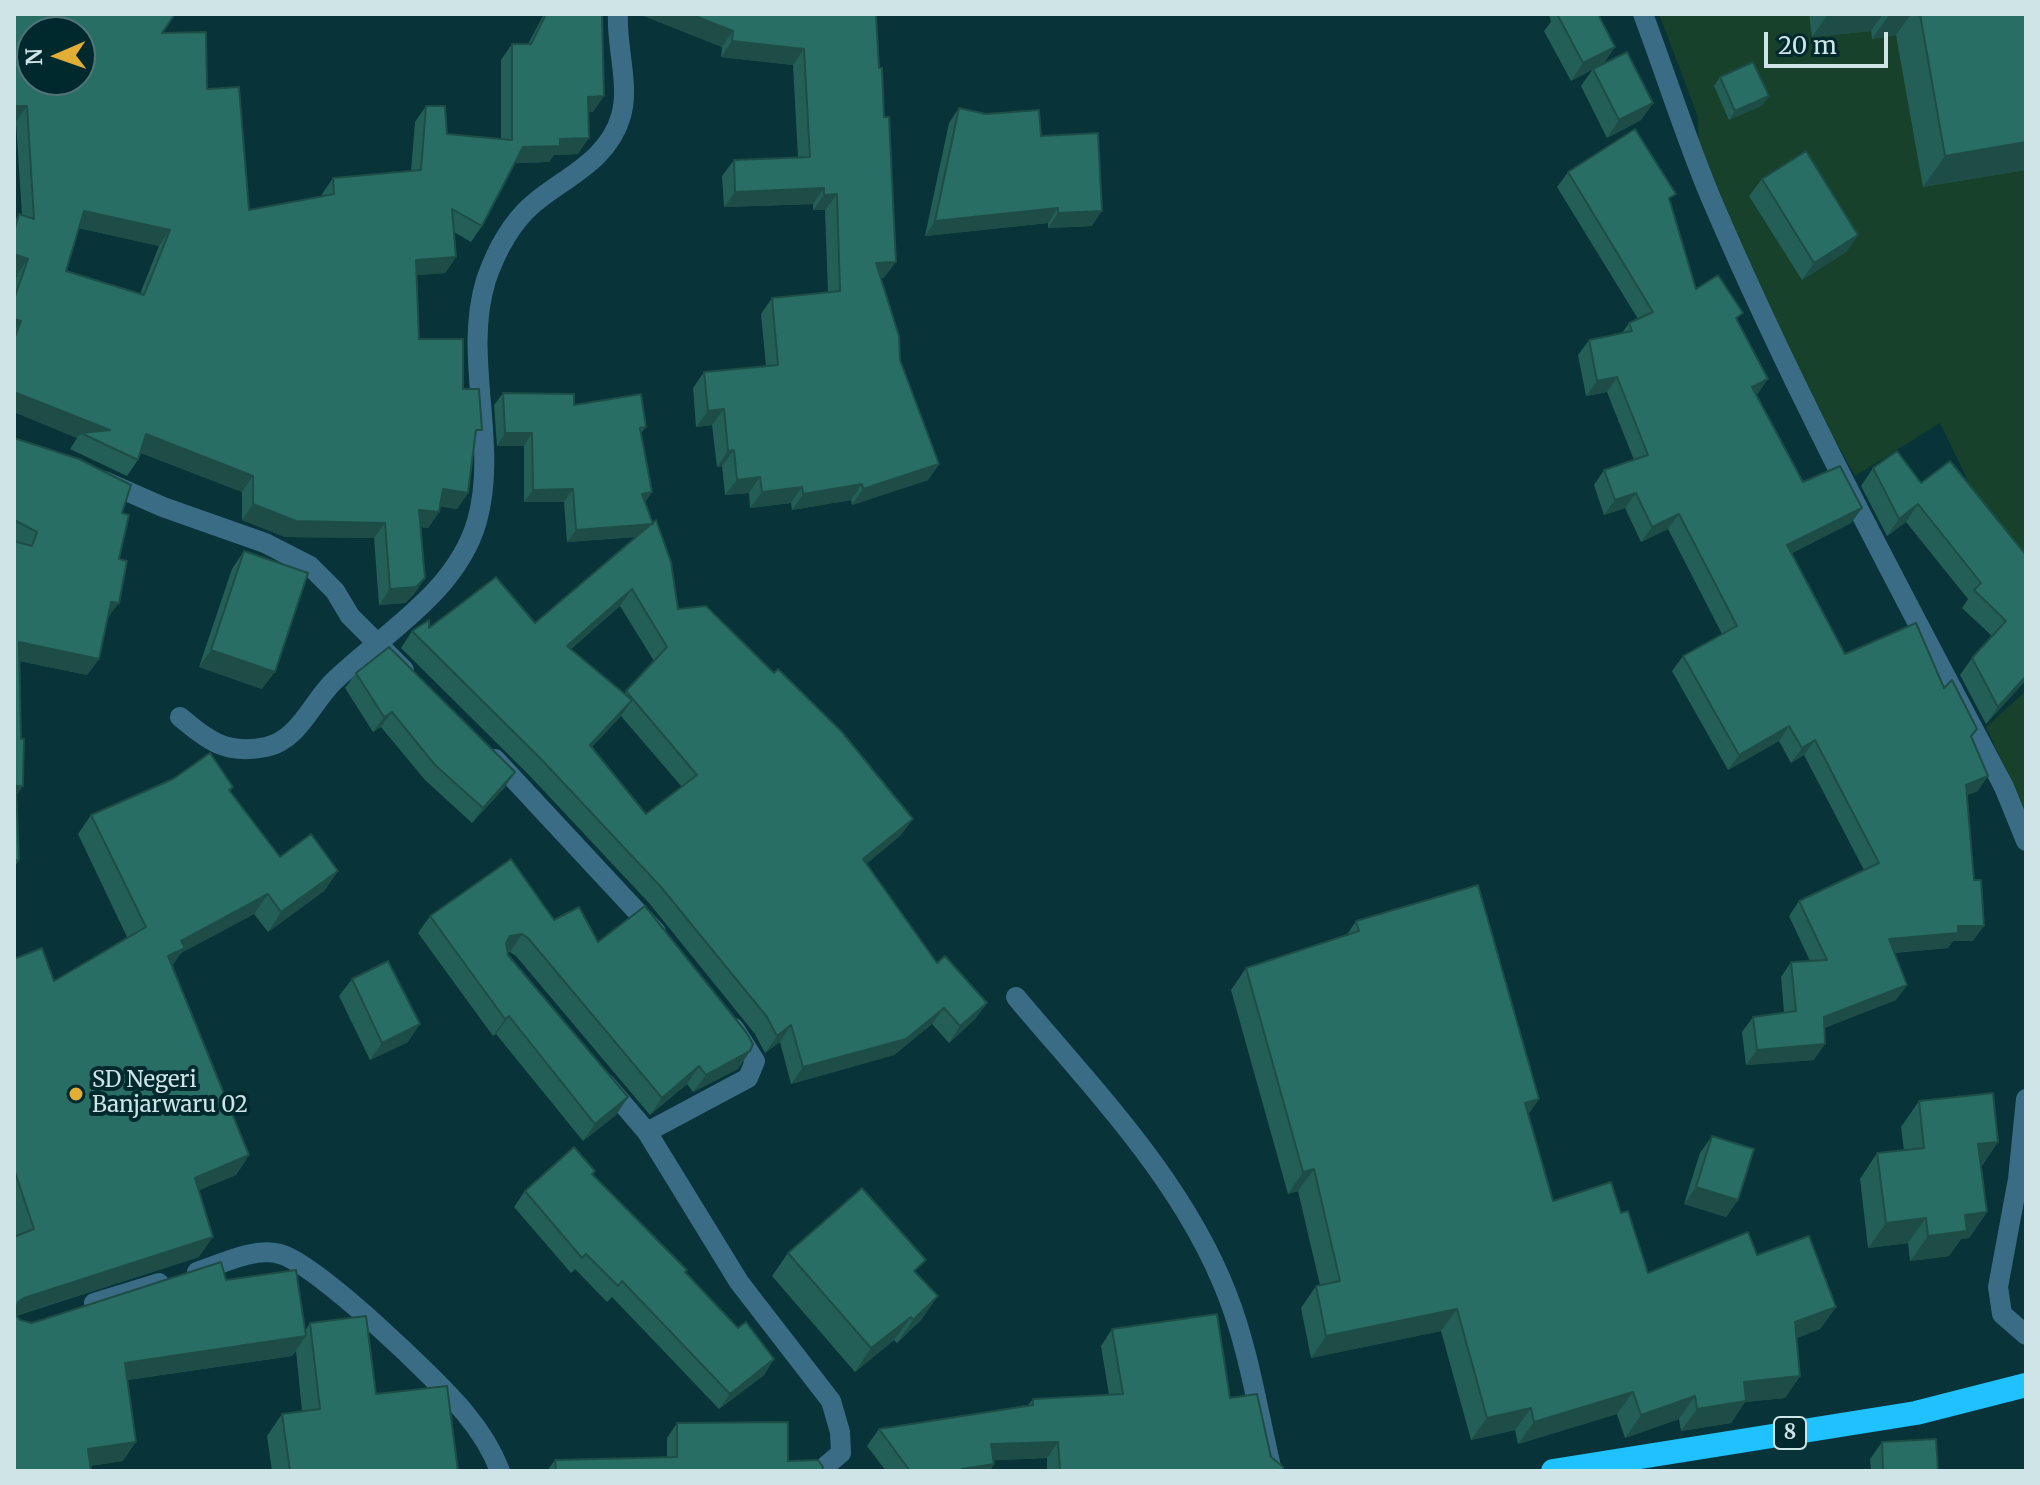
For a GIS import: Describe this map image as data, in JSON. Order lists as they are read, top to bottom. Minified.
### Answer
{"streets":{"highway":["8"]},"places":["SD Negeri Banjarwaru 02"],"scale_bar":"20 m","north":"left"}
